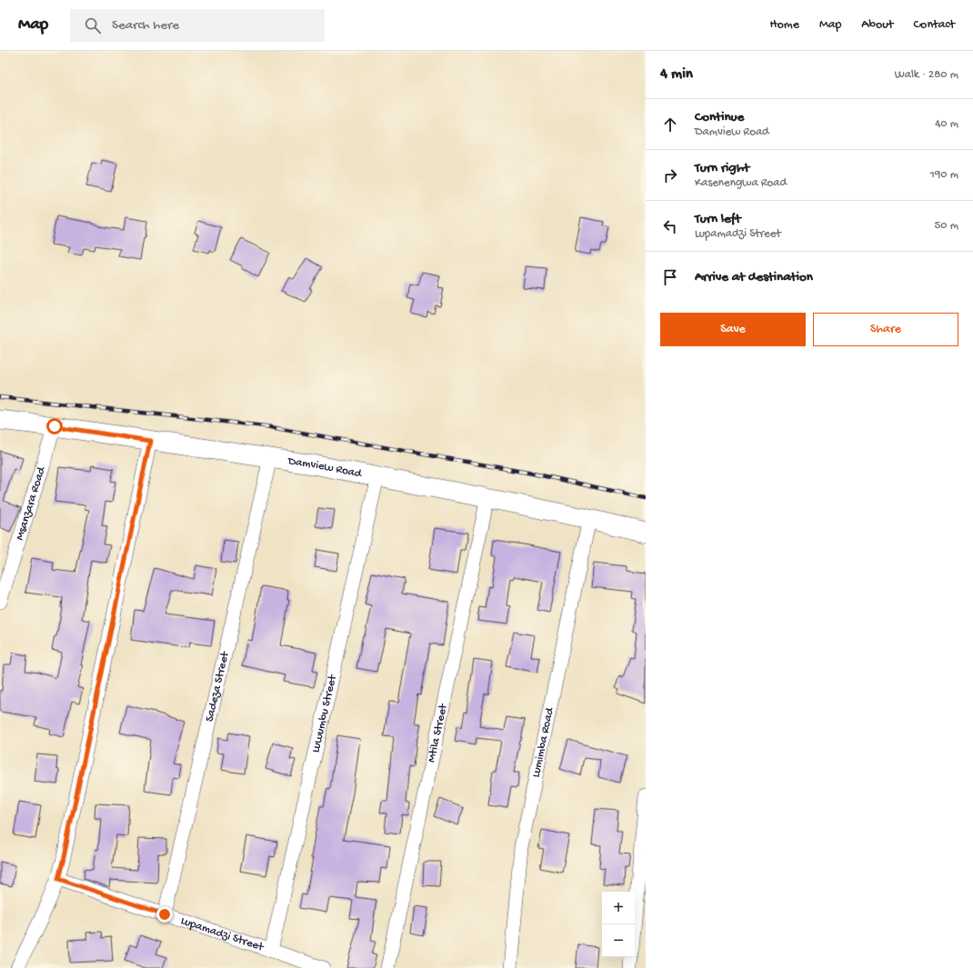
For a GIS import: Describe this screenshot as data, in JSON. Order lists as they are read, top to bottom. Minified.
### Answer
{"streets":{"street":["Damview Road","Msanzara Road","Sadeza Street","Luwumbu Street","Mtila Street","Lumimba Road","Lupamadzi Street"]},"crossings":[["Damview Road","Msanzara Road"],["Damview Road","Sadeza Street"],["Damview Road","Luwumbu Street"],["Damview Road","Mtila Street"],["Damview Road","Lumimba Road"],["Sadeza Street","Lupamadzi Street"],["Luwumbu Street","Lupamadzi Street"]],"page":{"header":"Map","search":"Search here","nav":["Home","Map","About","Contact"],"heading":["4 min","Walk · 280 m"],"list":[["Continue","Damview Road","40 m"],["Turn right","Kasenengwa Road","190 m"],["Turn left","Lupamadzi Street","50 m"],"Arrive at destination"],"buttons":["Save","Share"],"map_buttons":["+","−"]}}
